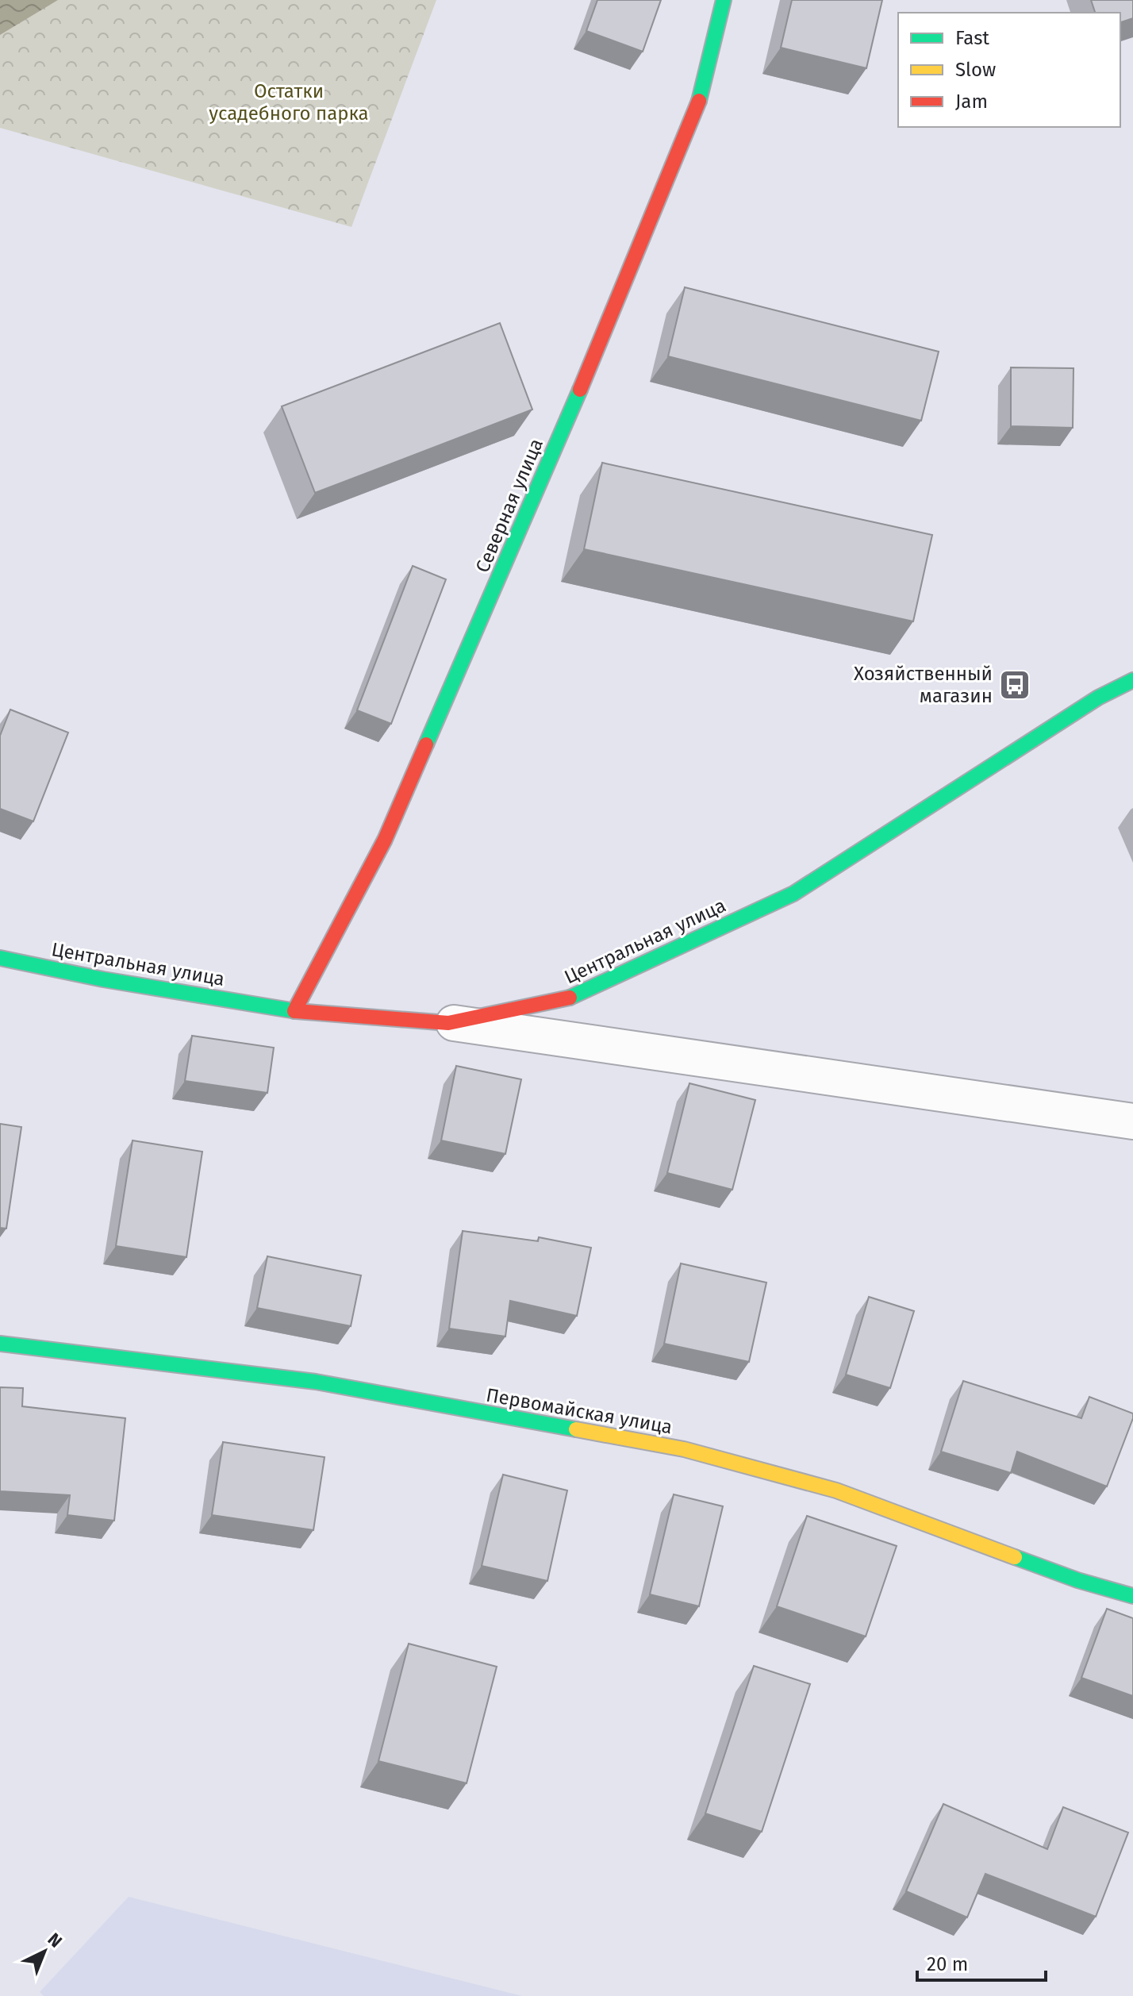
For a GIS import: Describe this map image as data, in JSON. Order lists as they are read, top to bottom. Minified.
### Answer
{"streets":{"street":["Северная улица","Центральная улица","Первомайская улица"]},"crossings":[["Северная улица","Центральная улица"]],"parks":["Остатки усадебного парка"],"places":{"bus stop":["Хозяйственный магазин"]},"legend":["Fast","Slow","Jam"],"scale_bar":"20 m","north":"top right"}
